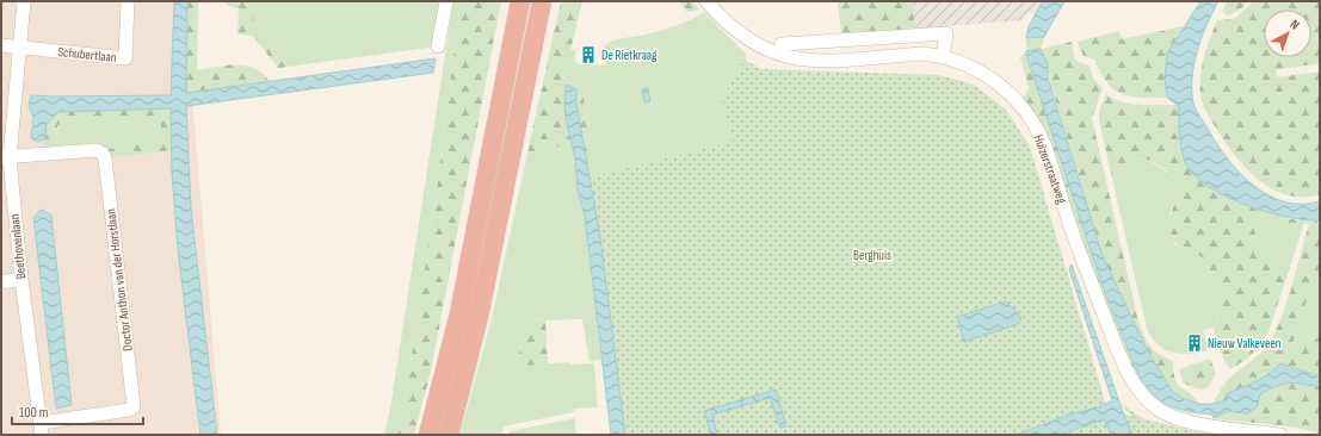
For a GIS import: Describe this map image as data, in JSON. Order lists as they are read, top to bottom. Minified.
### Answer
{"streets":{"street":["Schubertlaan","Huizerstraatweg","Beethovenlaan","Doctor Anthon van der Horstlaan"]},"crossings":[["Schubertlaan","Beethovenlaan"],["Beethovenlaan","Doctor Anthon van der Horstlaan"]],"parks":["Berghuis"],"places":{"building":["De Rietkraag","Nieuw Valkeveen"]},"scale_bar":"100 m","north":"top right"}
